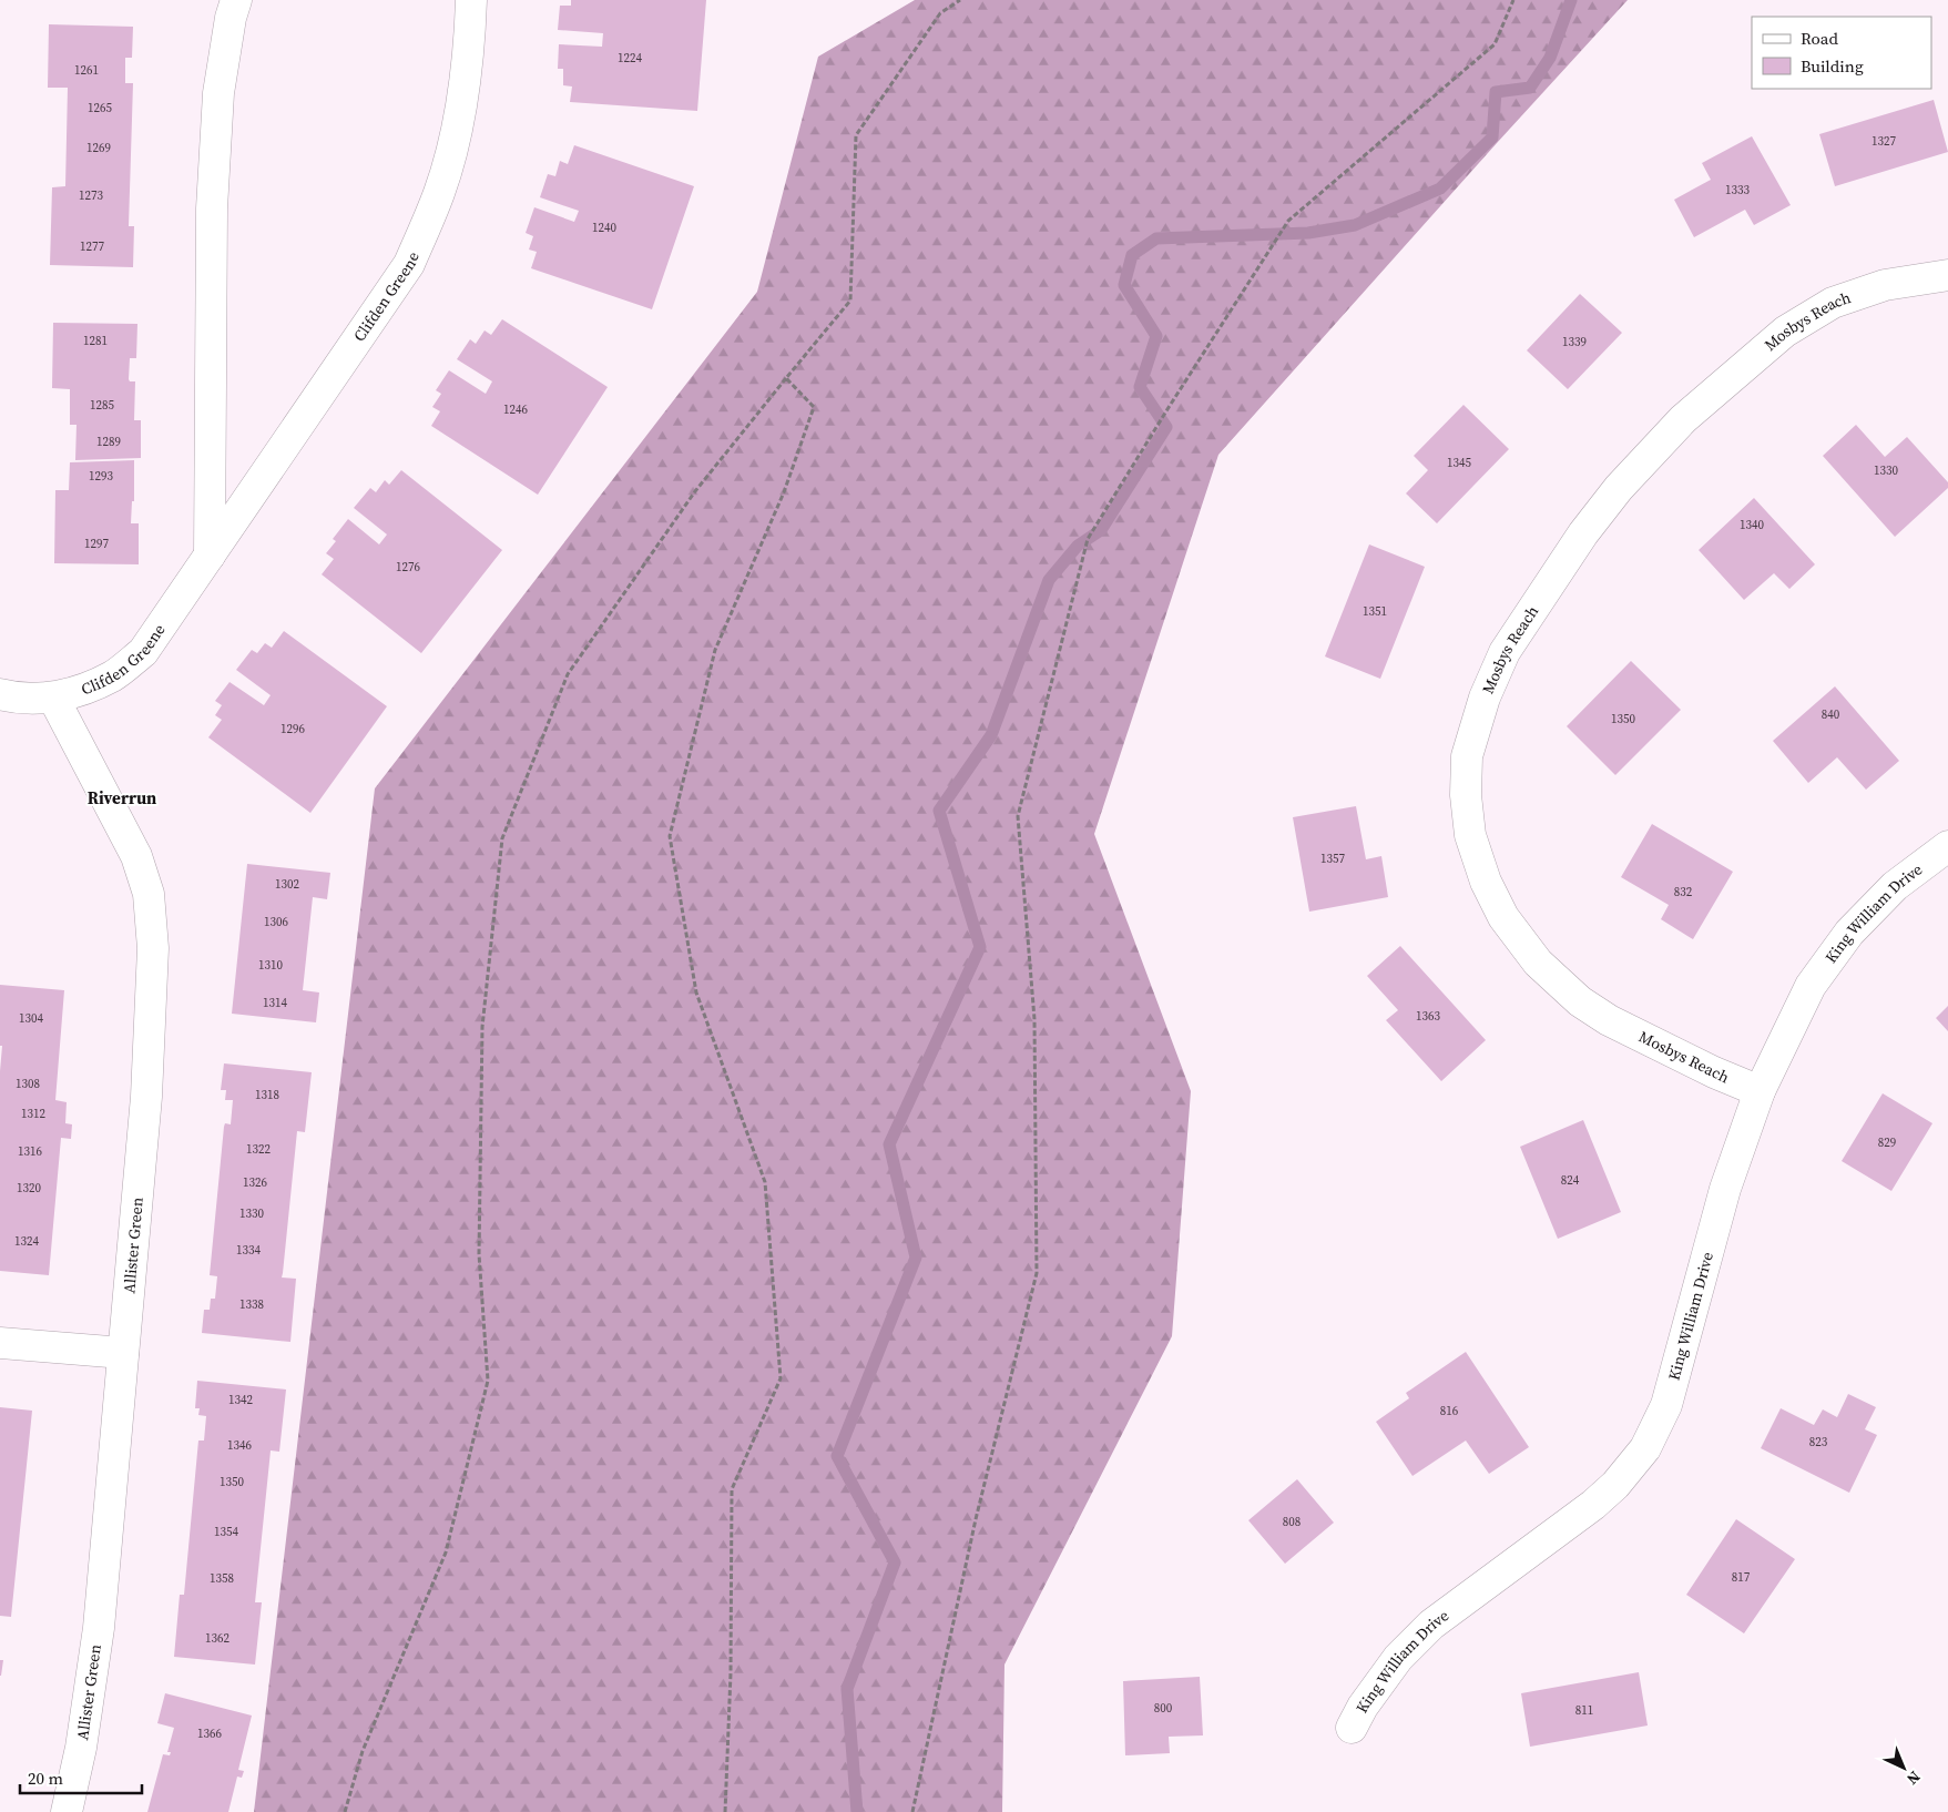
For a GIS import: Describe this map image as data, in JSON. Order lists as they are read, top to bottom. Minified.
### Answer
{"streets":{"street":["Clifden Greene","Mosbys Reach","King William Drive","Allister Green"]},"crossings":[["Clifden Greene","Allister Green"],["Mosbys Reach","King William Drive"]],"districts":["Riverrun"],"house_numbers":["1224","1261","1265","1327","1269","1333","1273","1240","1277","1281","1339","1285","1246","1289","1345","1330","1293","1340","1297","1276","1351","840","1350","1296","1357","1302","832","1306","1310","1314","1363","1304","1308","1318","1312","829","1322","1316","824","1326","1320","1330","1324","1334","1338","1342","816","823","1346","1350","808","1354","817","1358","1362","800","811","1366"],"legend":["Road","Building"],"scale_bar":"20 m","north":"bottom right"}
